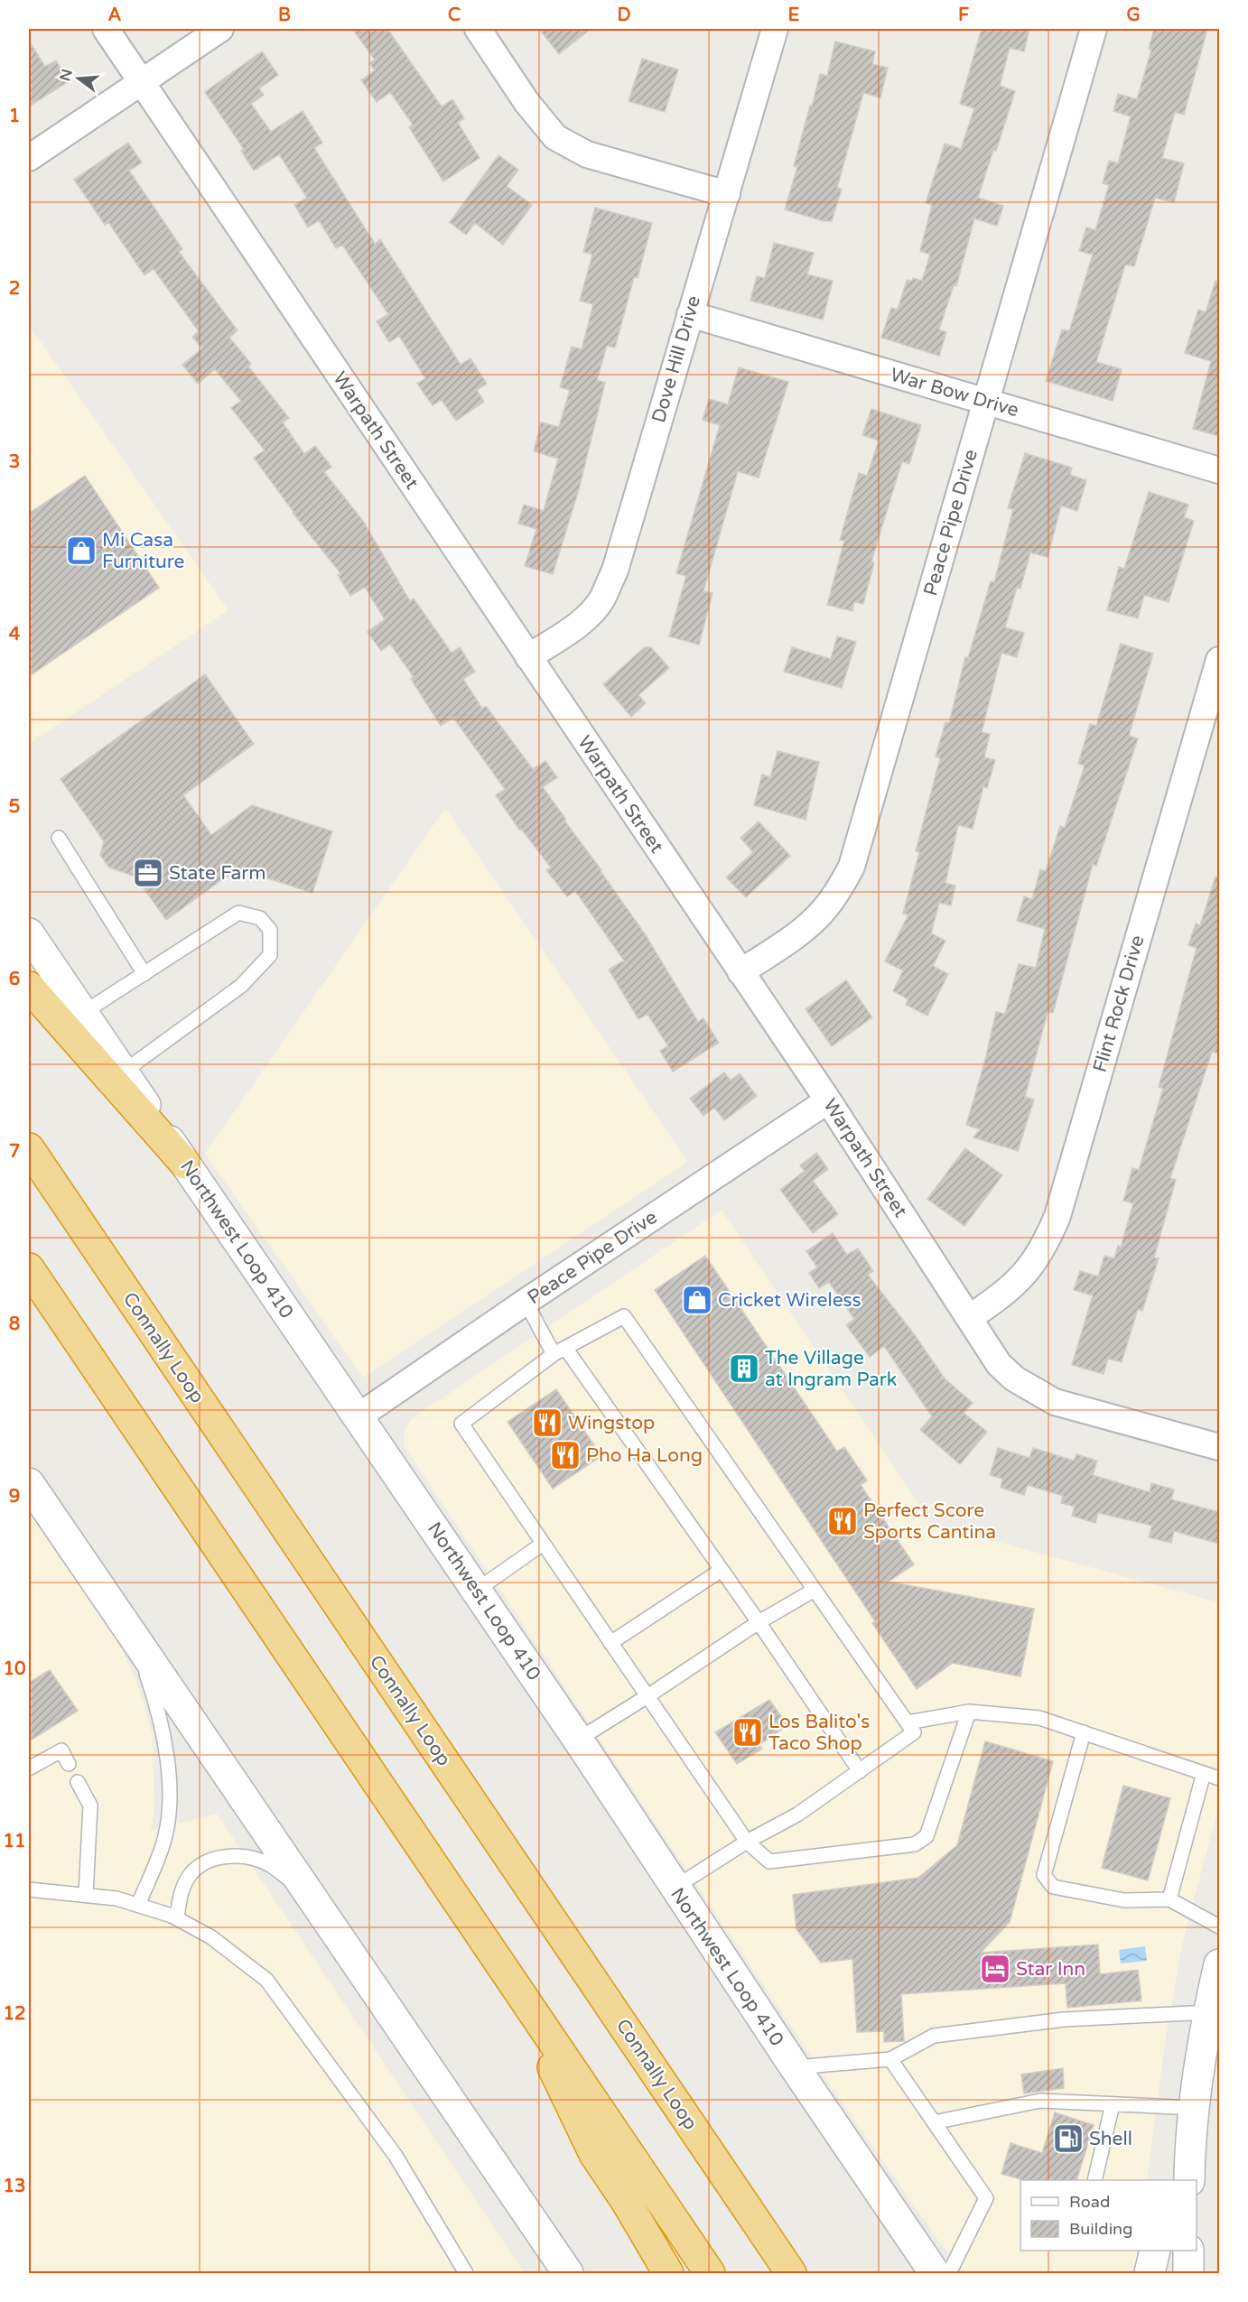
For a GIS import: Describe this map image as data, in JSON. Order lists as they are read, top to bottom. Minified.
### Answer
{"streets":{"highway":["Connally Loop"],"main road":["Northwest Loop 410"],"street":["Dove Hill Drive","War Bow Drive","Warpath Street","Peace Pipe Drive","Flint Rock Drive"]},"crossings":[["Dove Hill Drive","War Bow Drive"],["Dove Hill Drive","Warpath Street"],["War Bow Drive","Peace Pipe Drive"],["Warpath Street","Peace Pipe Drive"],["Warpath Street","Flint Rock Drive"],["Peace Pipe Drive","Northwest Loop 410"]],"places":{"shop":["Mi Casa Furniture","Cricket Wireless"],"office":["State Farm"],"building":["The Village at Ingram Park"],"restaurant":["Wingstop","Pho Ha Long","Perfect Score Sports Cantina","Los Balito's Taco Shop"],"hotel":["Star Inn"],"fuel station":["Shell"]},"legend":["Road","Building"],"north":"left","grid":{"columns":["A","B","C","D","E","F","G"],"rows":["1","2","3","4","5","6","7","8","9","10","11","12","13"]}}
